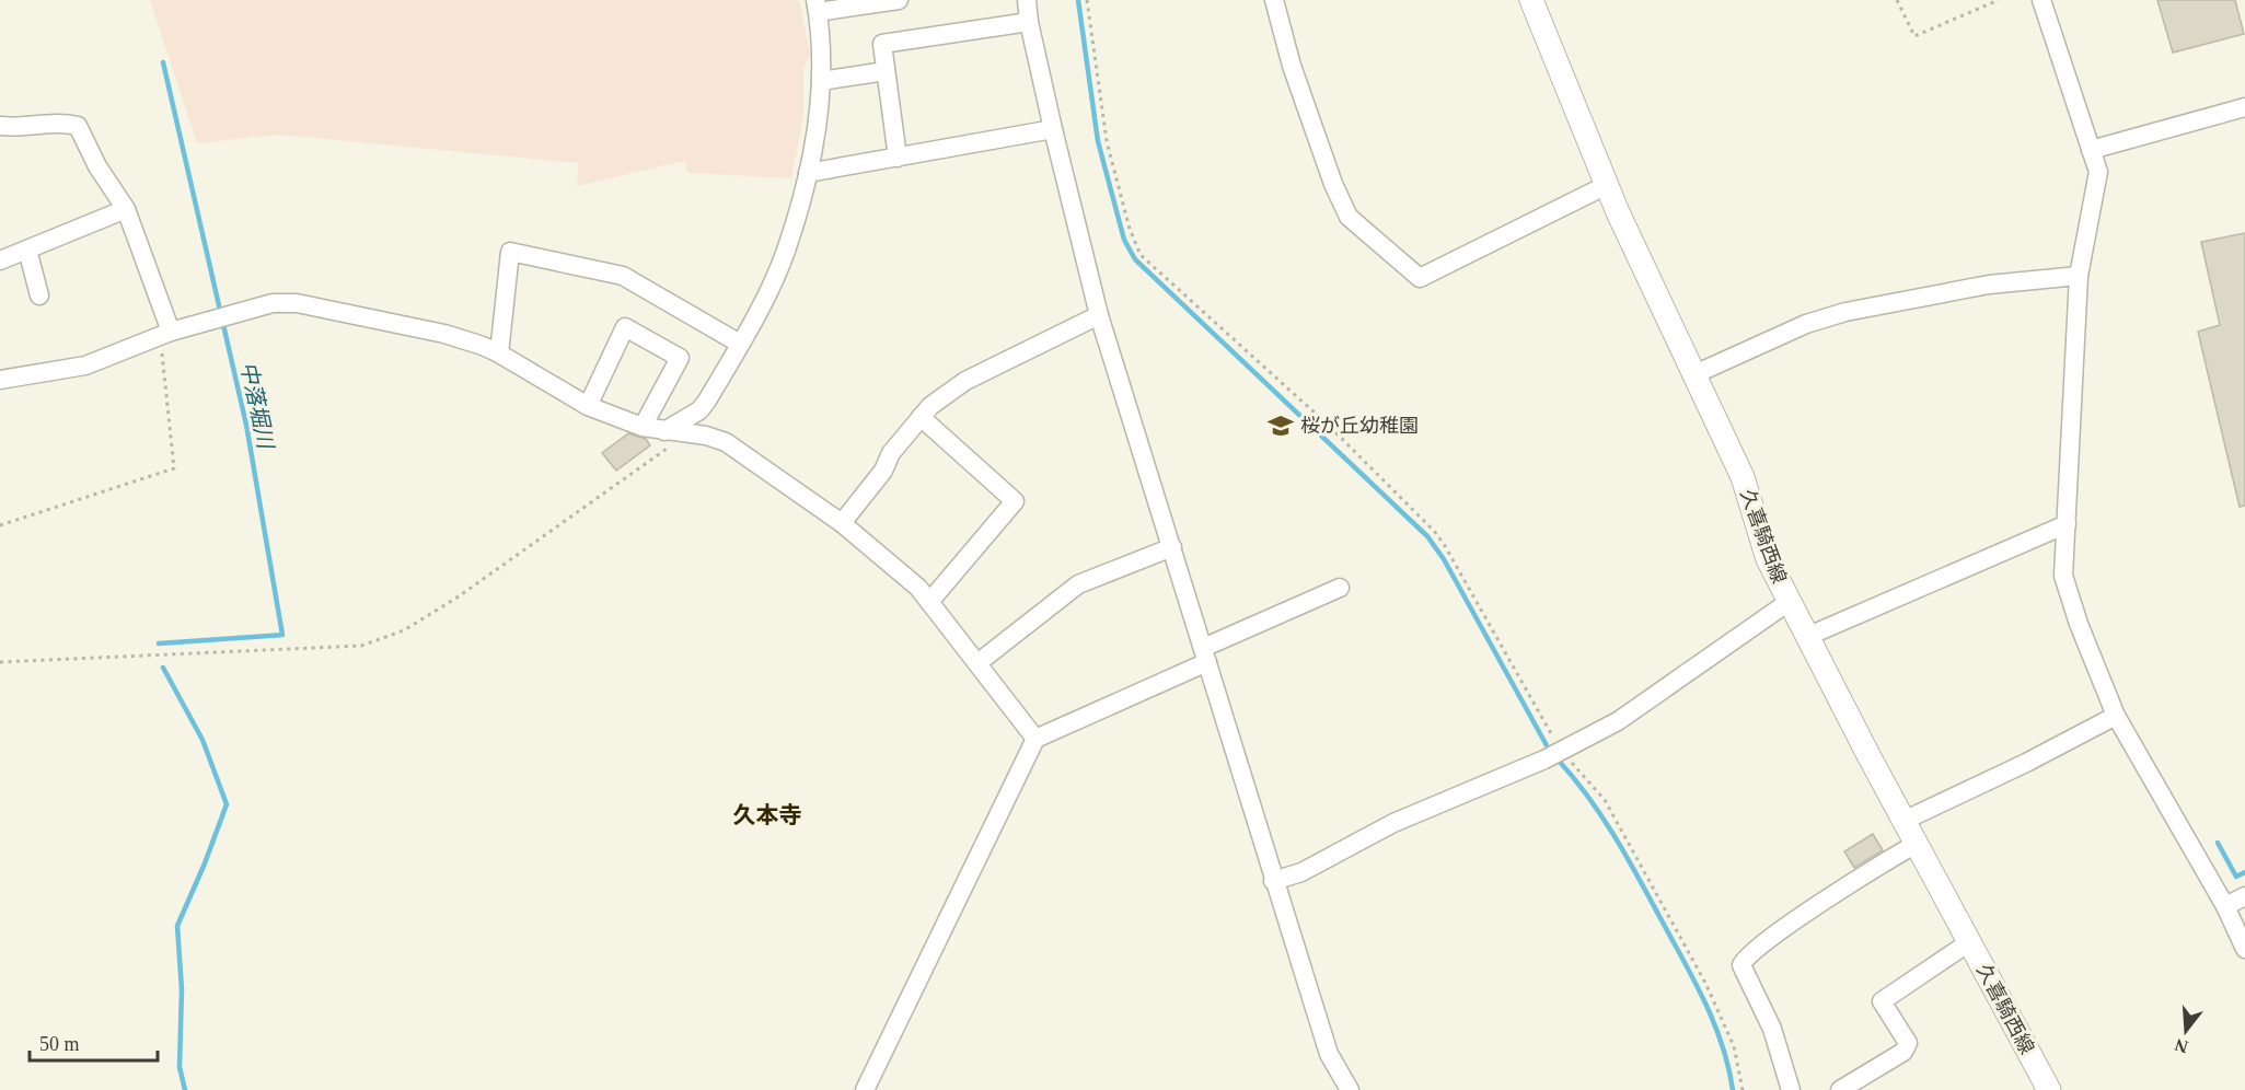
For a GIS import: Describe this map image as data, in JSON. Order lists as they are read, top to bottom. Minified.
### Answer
{"streets":{"main road":["久喜騎西線"]},"districts":["久本寺"],"water":["中落堀川"],"places":{"school or university":["桜が丘幼稚園"]},"scale_bar":"50 m","north":"bottom"}
